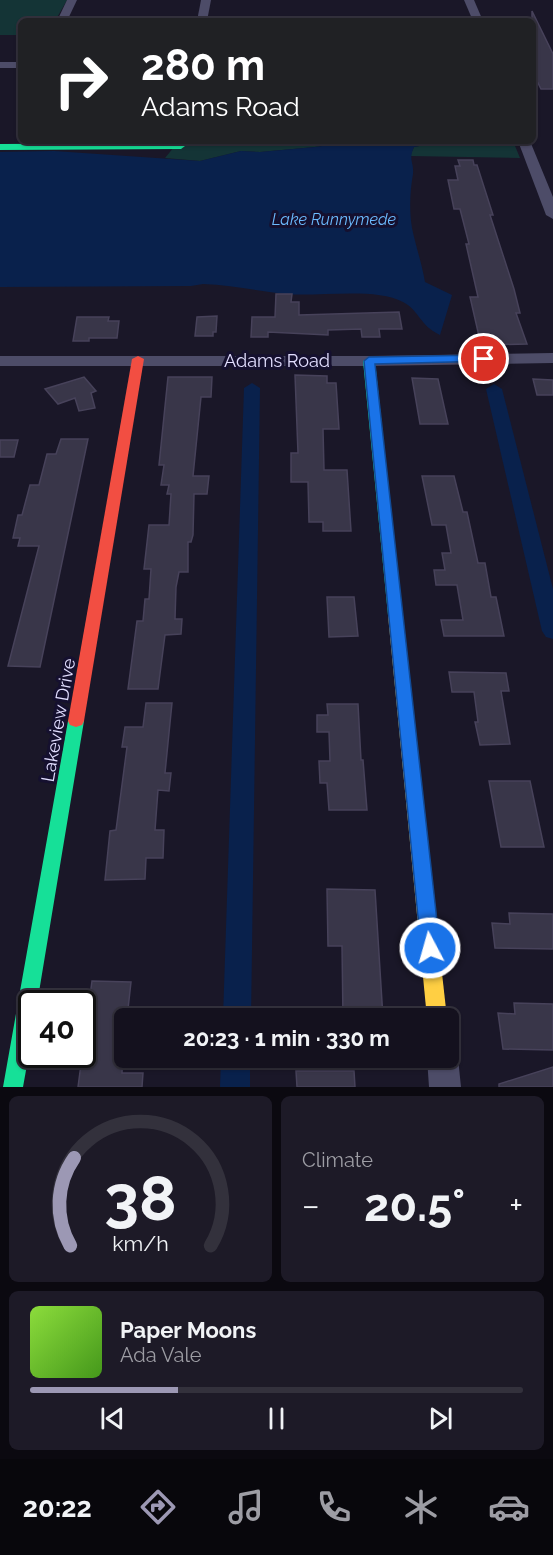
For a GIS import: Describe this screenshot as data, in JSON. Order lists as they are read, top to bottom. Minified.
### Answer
{"streets":{"street":["Adams Road","Lakeview Drive"]},"crossings":[["Adams Road","Lakeview Drive"]],"water":["Lake Runnymede"],"page":{"turn":["280 m","Adams Road"],"limit":"40","trip":"20:23 · 1 min · 330 m","tile":"Climate","heat":["−","20.5°","+"],"song":["Paper Moons","Ada Vale"],"tabs":"20:22","gauge":["38","km/h"]}}
